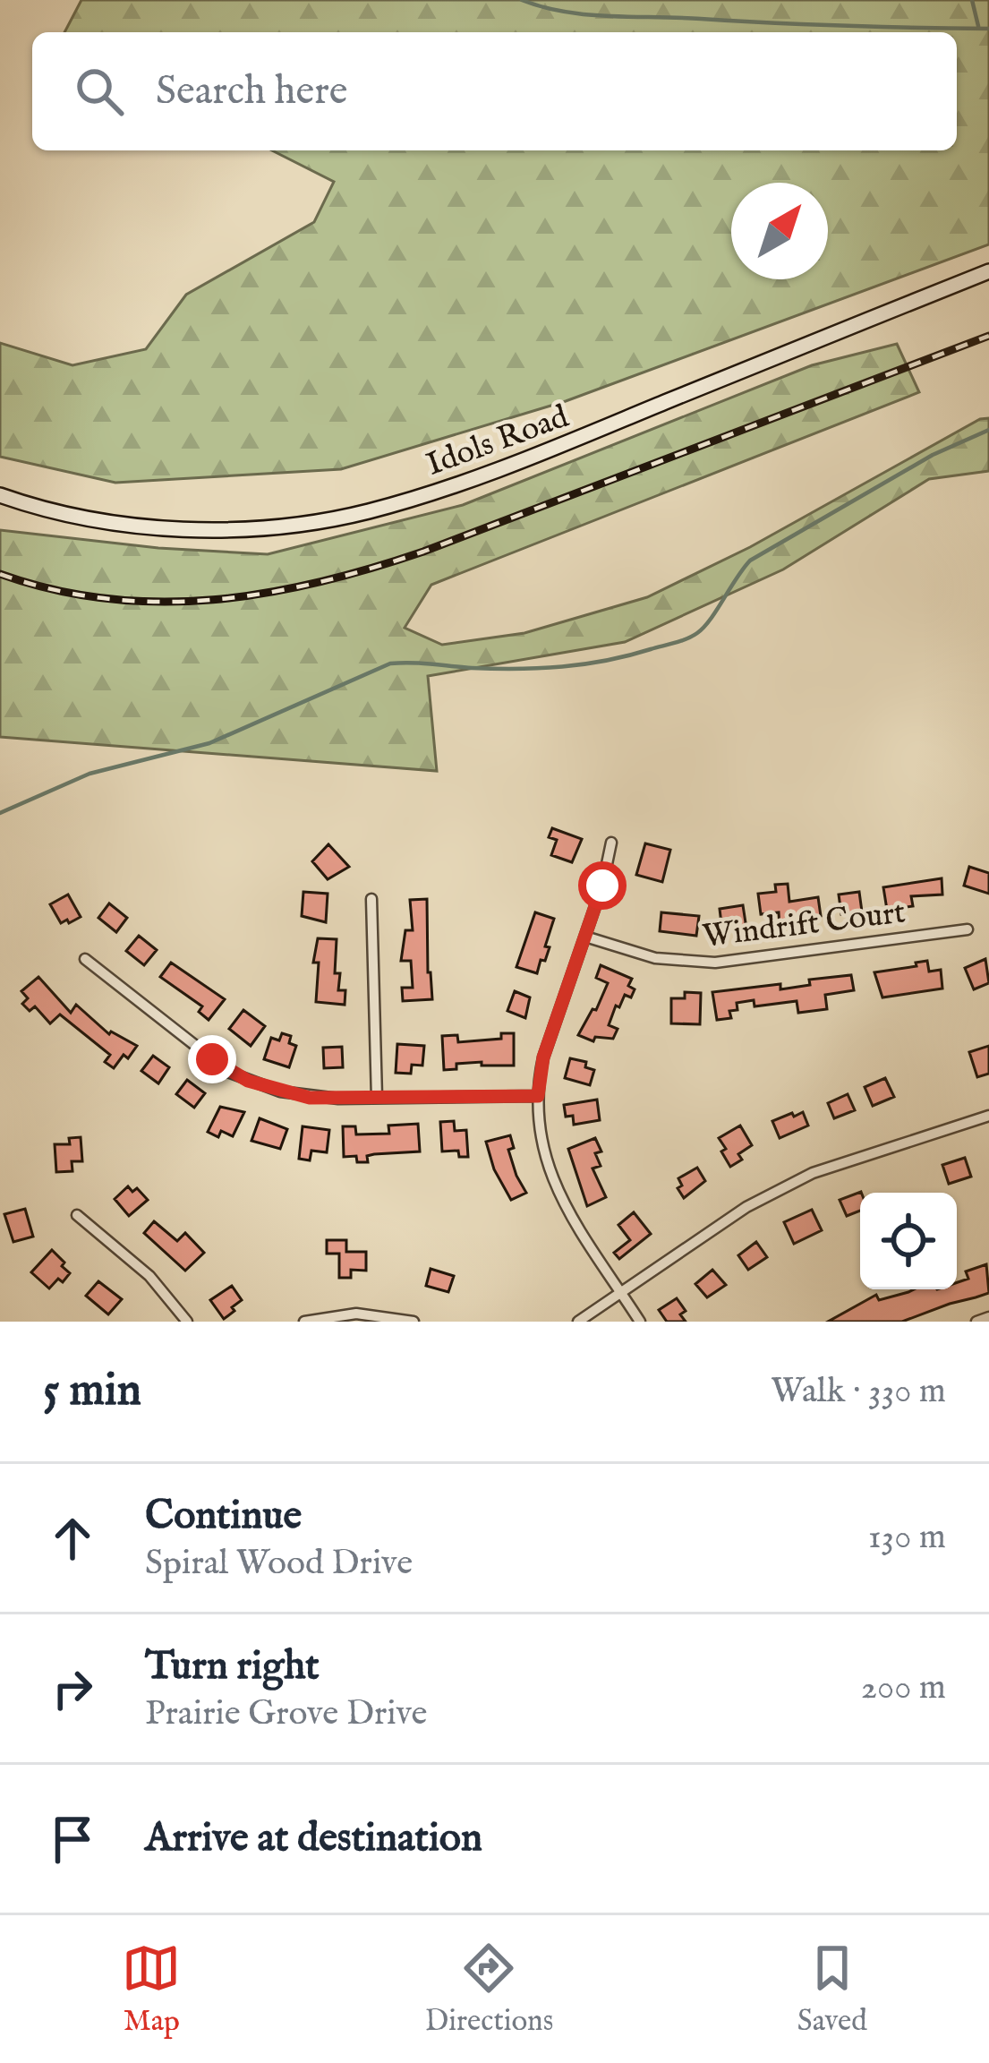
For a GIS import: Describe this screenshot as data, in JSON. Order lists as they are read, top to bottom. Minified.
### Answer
{"streets":{"main road":["Idols Road"],"street":["Windrift Court"]},"north":"top right","page":{"search":"Search here","heading":["5 min","Walk · 330 m"],"list":[["Continue","Spiral Wood Drive","130 m"],["Turn right","Prairie Grove Drive","200 m"],"Arrive at destination"],"nav":["Map","Directions","Saved"]}}
